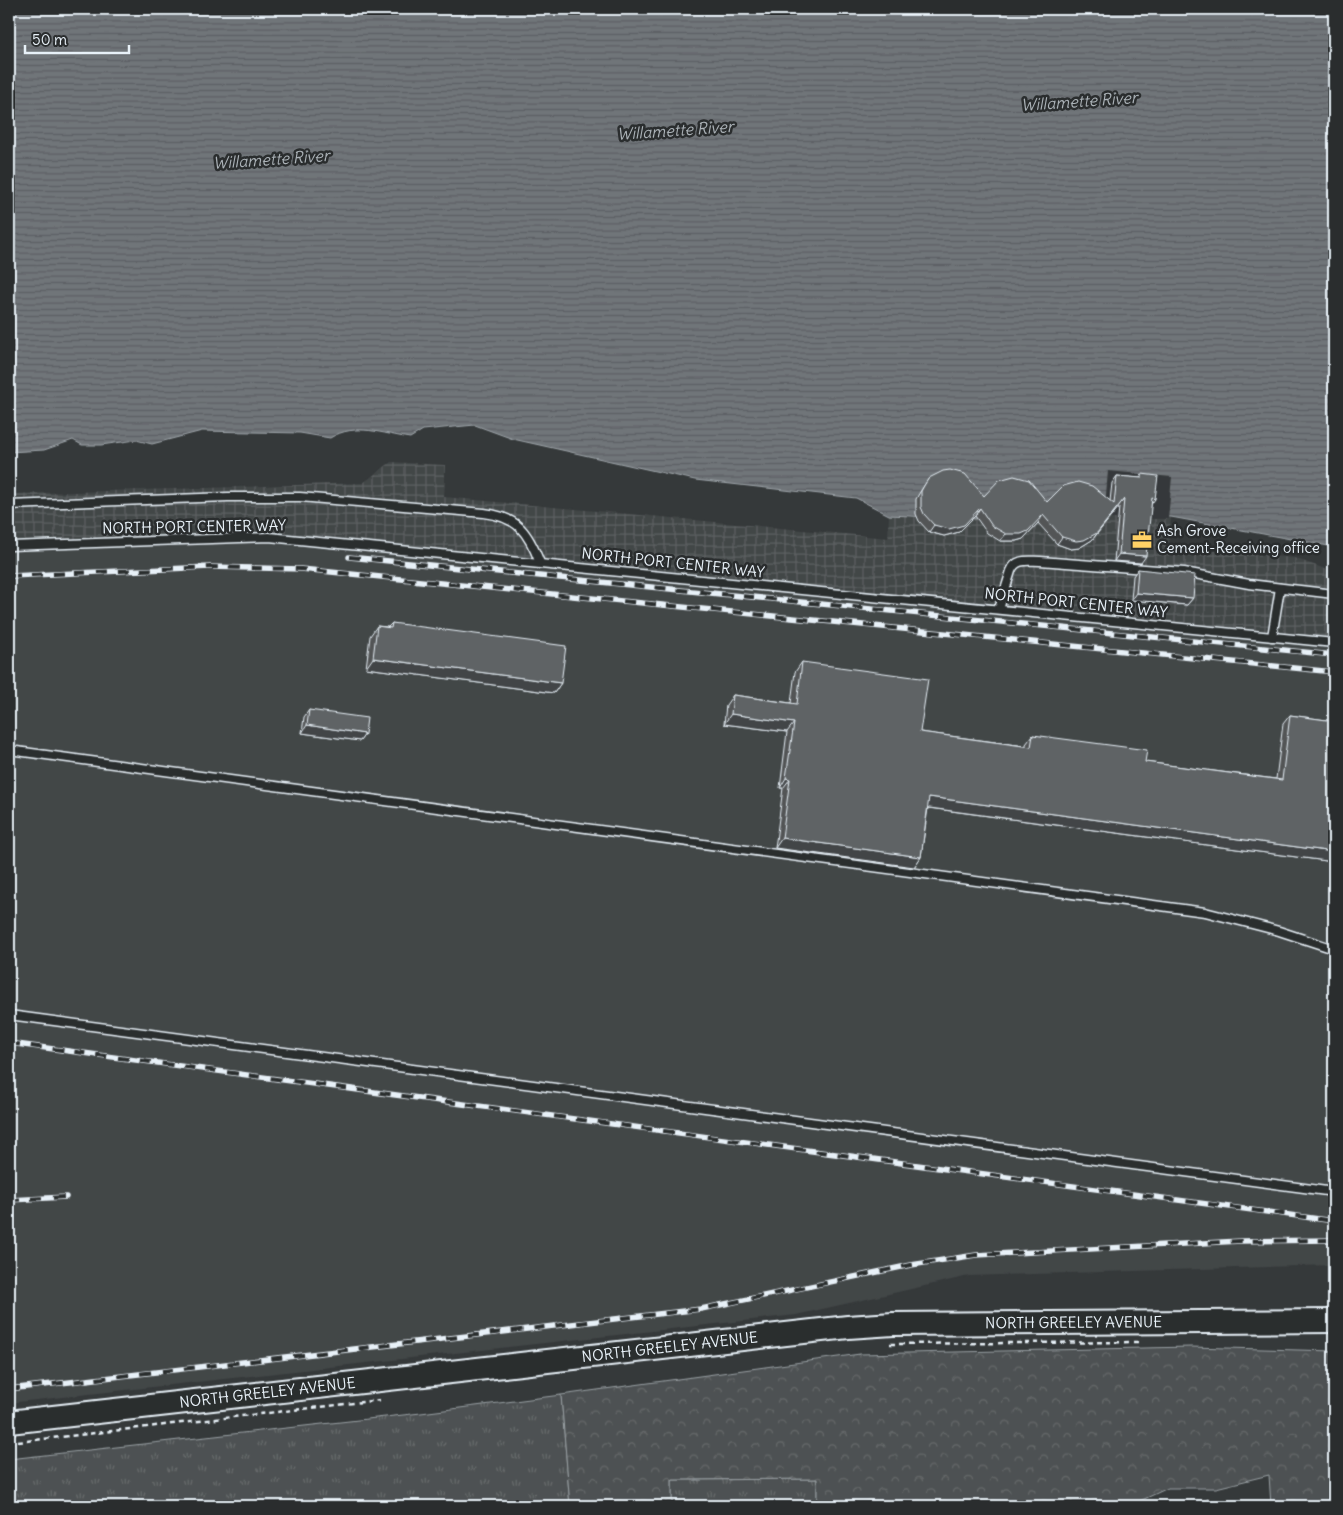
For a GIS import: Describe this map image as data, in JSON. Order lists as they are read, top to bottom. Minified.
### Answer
{"streets":{"main road":["NORTH GREELEY AVENUE"],"lane":["NORTH PORT CENTER WAY"]},"water":["Willamette River"],"places":{"office":["Ash Grove Cement-Receiving office"]},"scale_bar":"50 m"}
